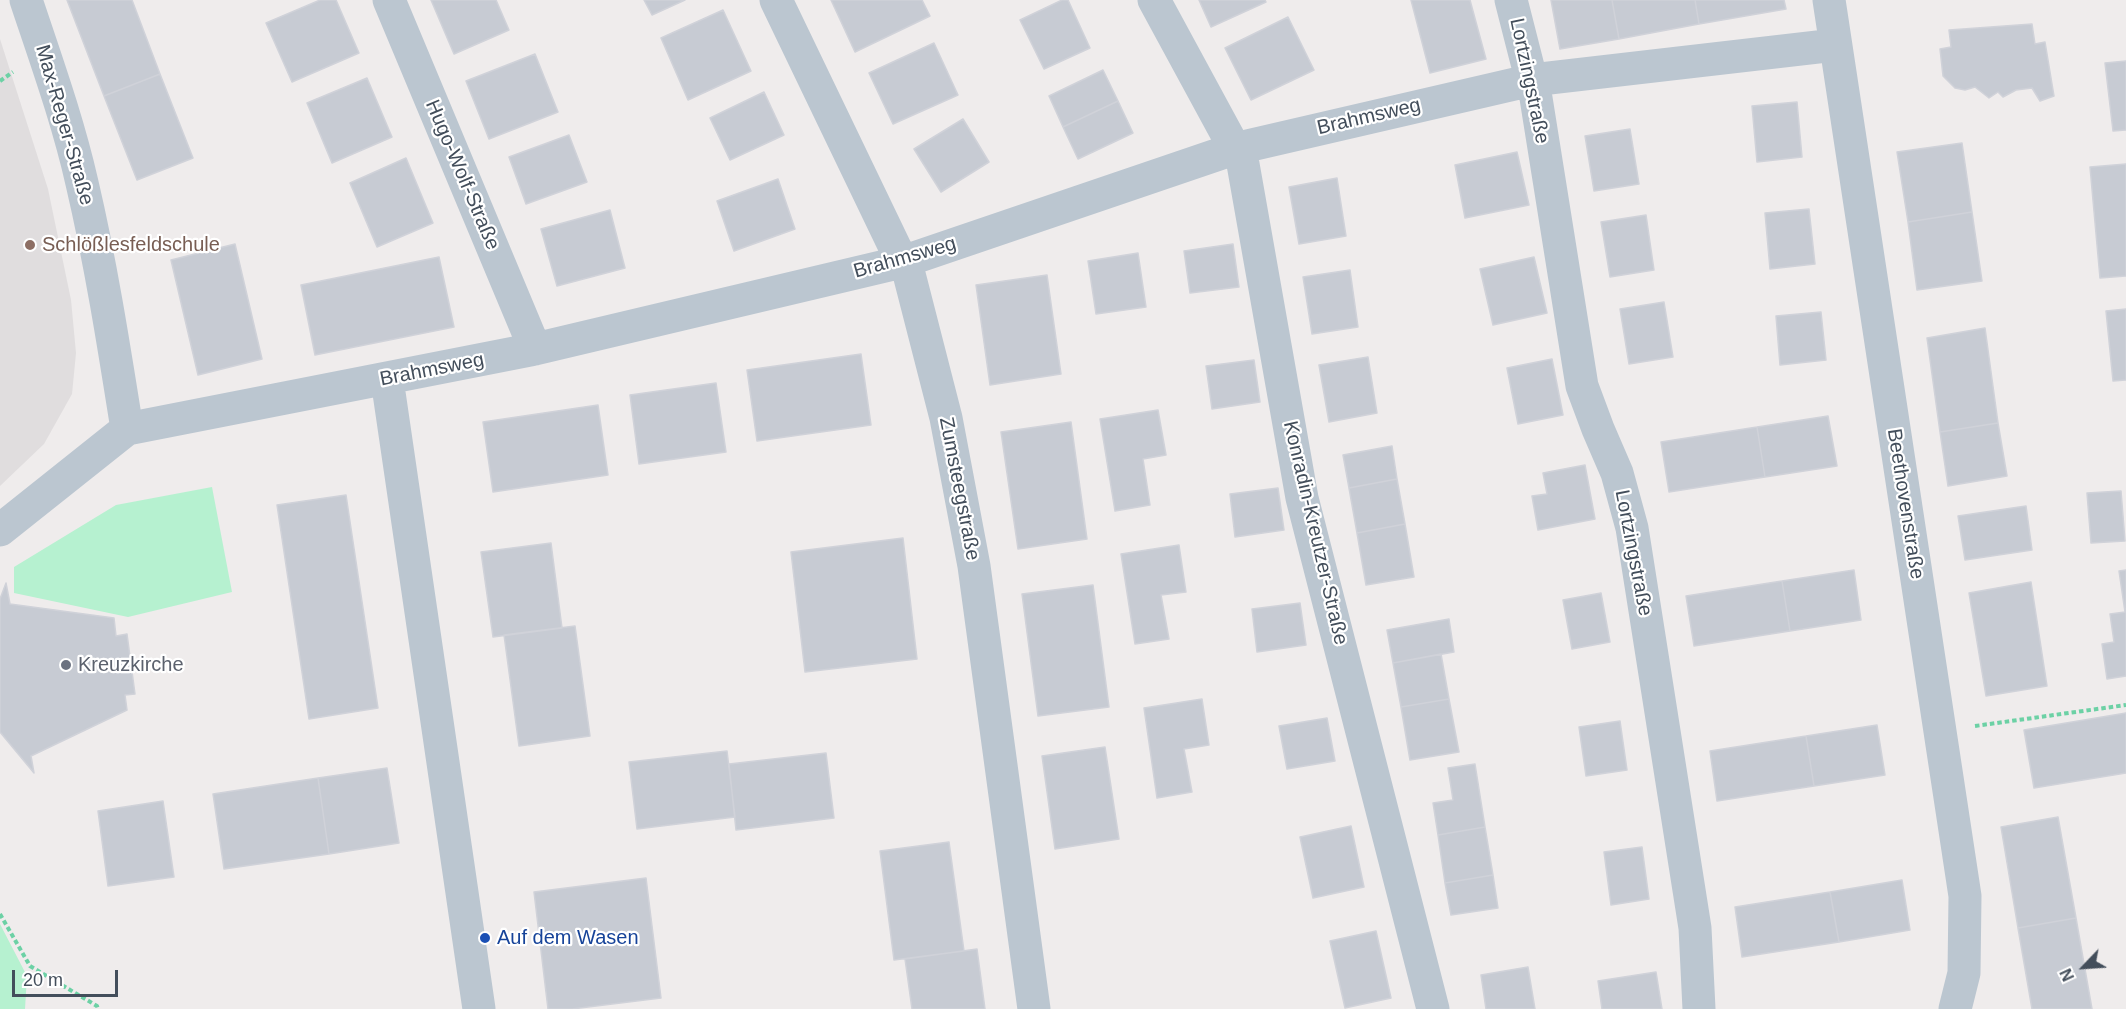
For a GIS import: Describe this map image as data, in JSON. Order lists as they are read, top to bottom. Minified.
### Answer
{"streets":{"street":["Lortzingstraße","Brahmsweg","Max-Reger-Straße","Hugo-Wolf-Straße","Zumsteegstraße","Beethovenstraße","Konradin-Kreutzer-Straße"]},"crossings":[["Lortzingstraße","Brahmsweg"],["Brahmsweg","Max-Reger-Straße"],["Brahmsweg","Hugo-Wolf-Straße"],["Brahmsweg","Zumsteegstraße"],["Brahmsweg","Beethovenstraße"],["Brahmsweg","Konradin-Kreutzer-Straße"]],"places":["Schlößlesfeldschule","Kreuzkirche","Auf dem Wasen"],"scale_bar":"20 m","north":"bottom left"}
